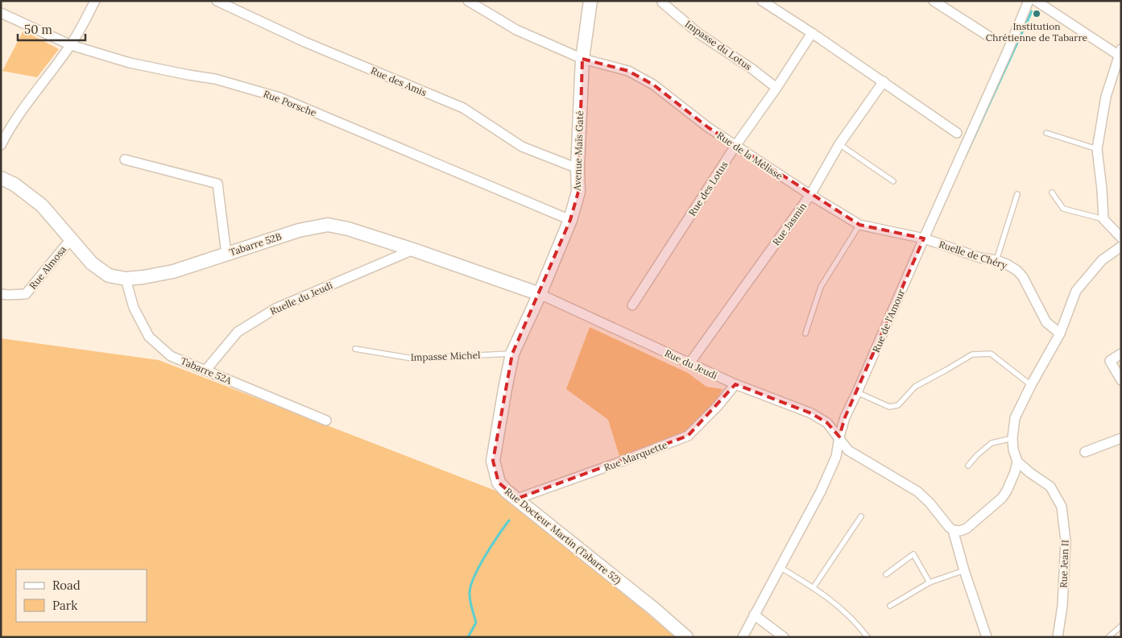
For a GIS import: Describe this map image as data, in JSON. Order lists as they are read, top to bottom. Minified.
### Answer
{"streets":{"street":["Impasse du Lotus","Rue des Amis","Rue Porsche","Avenue Maïs Gaté","Rue de la Mélisse","Rue des Lotus","Rue Jasmin","Tabarre 52B","Ruelle de Chéry","Rue Almosa","Ruelle du Jeudi","Rue de l'Amour","Rue du Jeudi","Tabarre 52A","Rue Marquette","Rue Docteur Martin (Tabarre 52)","Rue Jean II"],"lane":["Impasse Michel"]},"crossings":[["Impasse du Lotus","Rue des Lotus"],["Rue des Amis","Avenue Maïs Gaté"],["Rue Porsche","Avenue Maïs Gaté"],["Avenue Maïs Gaté","Rue de la Mélisse"],["Avenue Maïs Gaté","Tabarre 52B"],["Avenue Maïs Gaté","Rue du Jeudi"],["Avenue Maïs Gaté","Rue Docteur Martin (Tabarre 52)"],["Rue de la Mélisse","Rue des Lotus"],["Rue de la Mélisse","Rue Jasmin"],["Rue de la Mélisse","Ruelle de Chéry"],["Rue de la Mélisse","Rue de l'Amour"],["Rue Jasmin","Rue du Jeudi"],["Tabarre 52B","Rue Almosa"],["Tabarre 52B","Ruelle du Jeudi"],["Tabarre 52B","Rue du Jeudi"],["Tabarre 52B","Tabarre 52A"],["Tabarre 52B","Rue Docteur Martin (Tabarre 52)"],["Ruelle de Chéry","Rue de l'Amour"],["Ruelle du Jeudi","Tabarre 52A"],["Rue de l'Amour","Rue du Jeudi"],["Impasse Michel","Rue Docteur Martin (Tabarre 52)"],["Rue du Jeudi","Rue Marquette"],["Rue du Jeudi","Rue Docteur Martin (Tabarre 52)"],["Rue Marquette","Rue Docteur Martin (Tabarre 52)"]],"places":["Institution Chrétienne de Tabarre"],"legend":["Road","Park"],"scale_bar":"50 m"}
